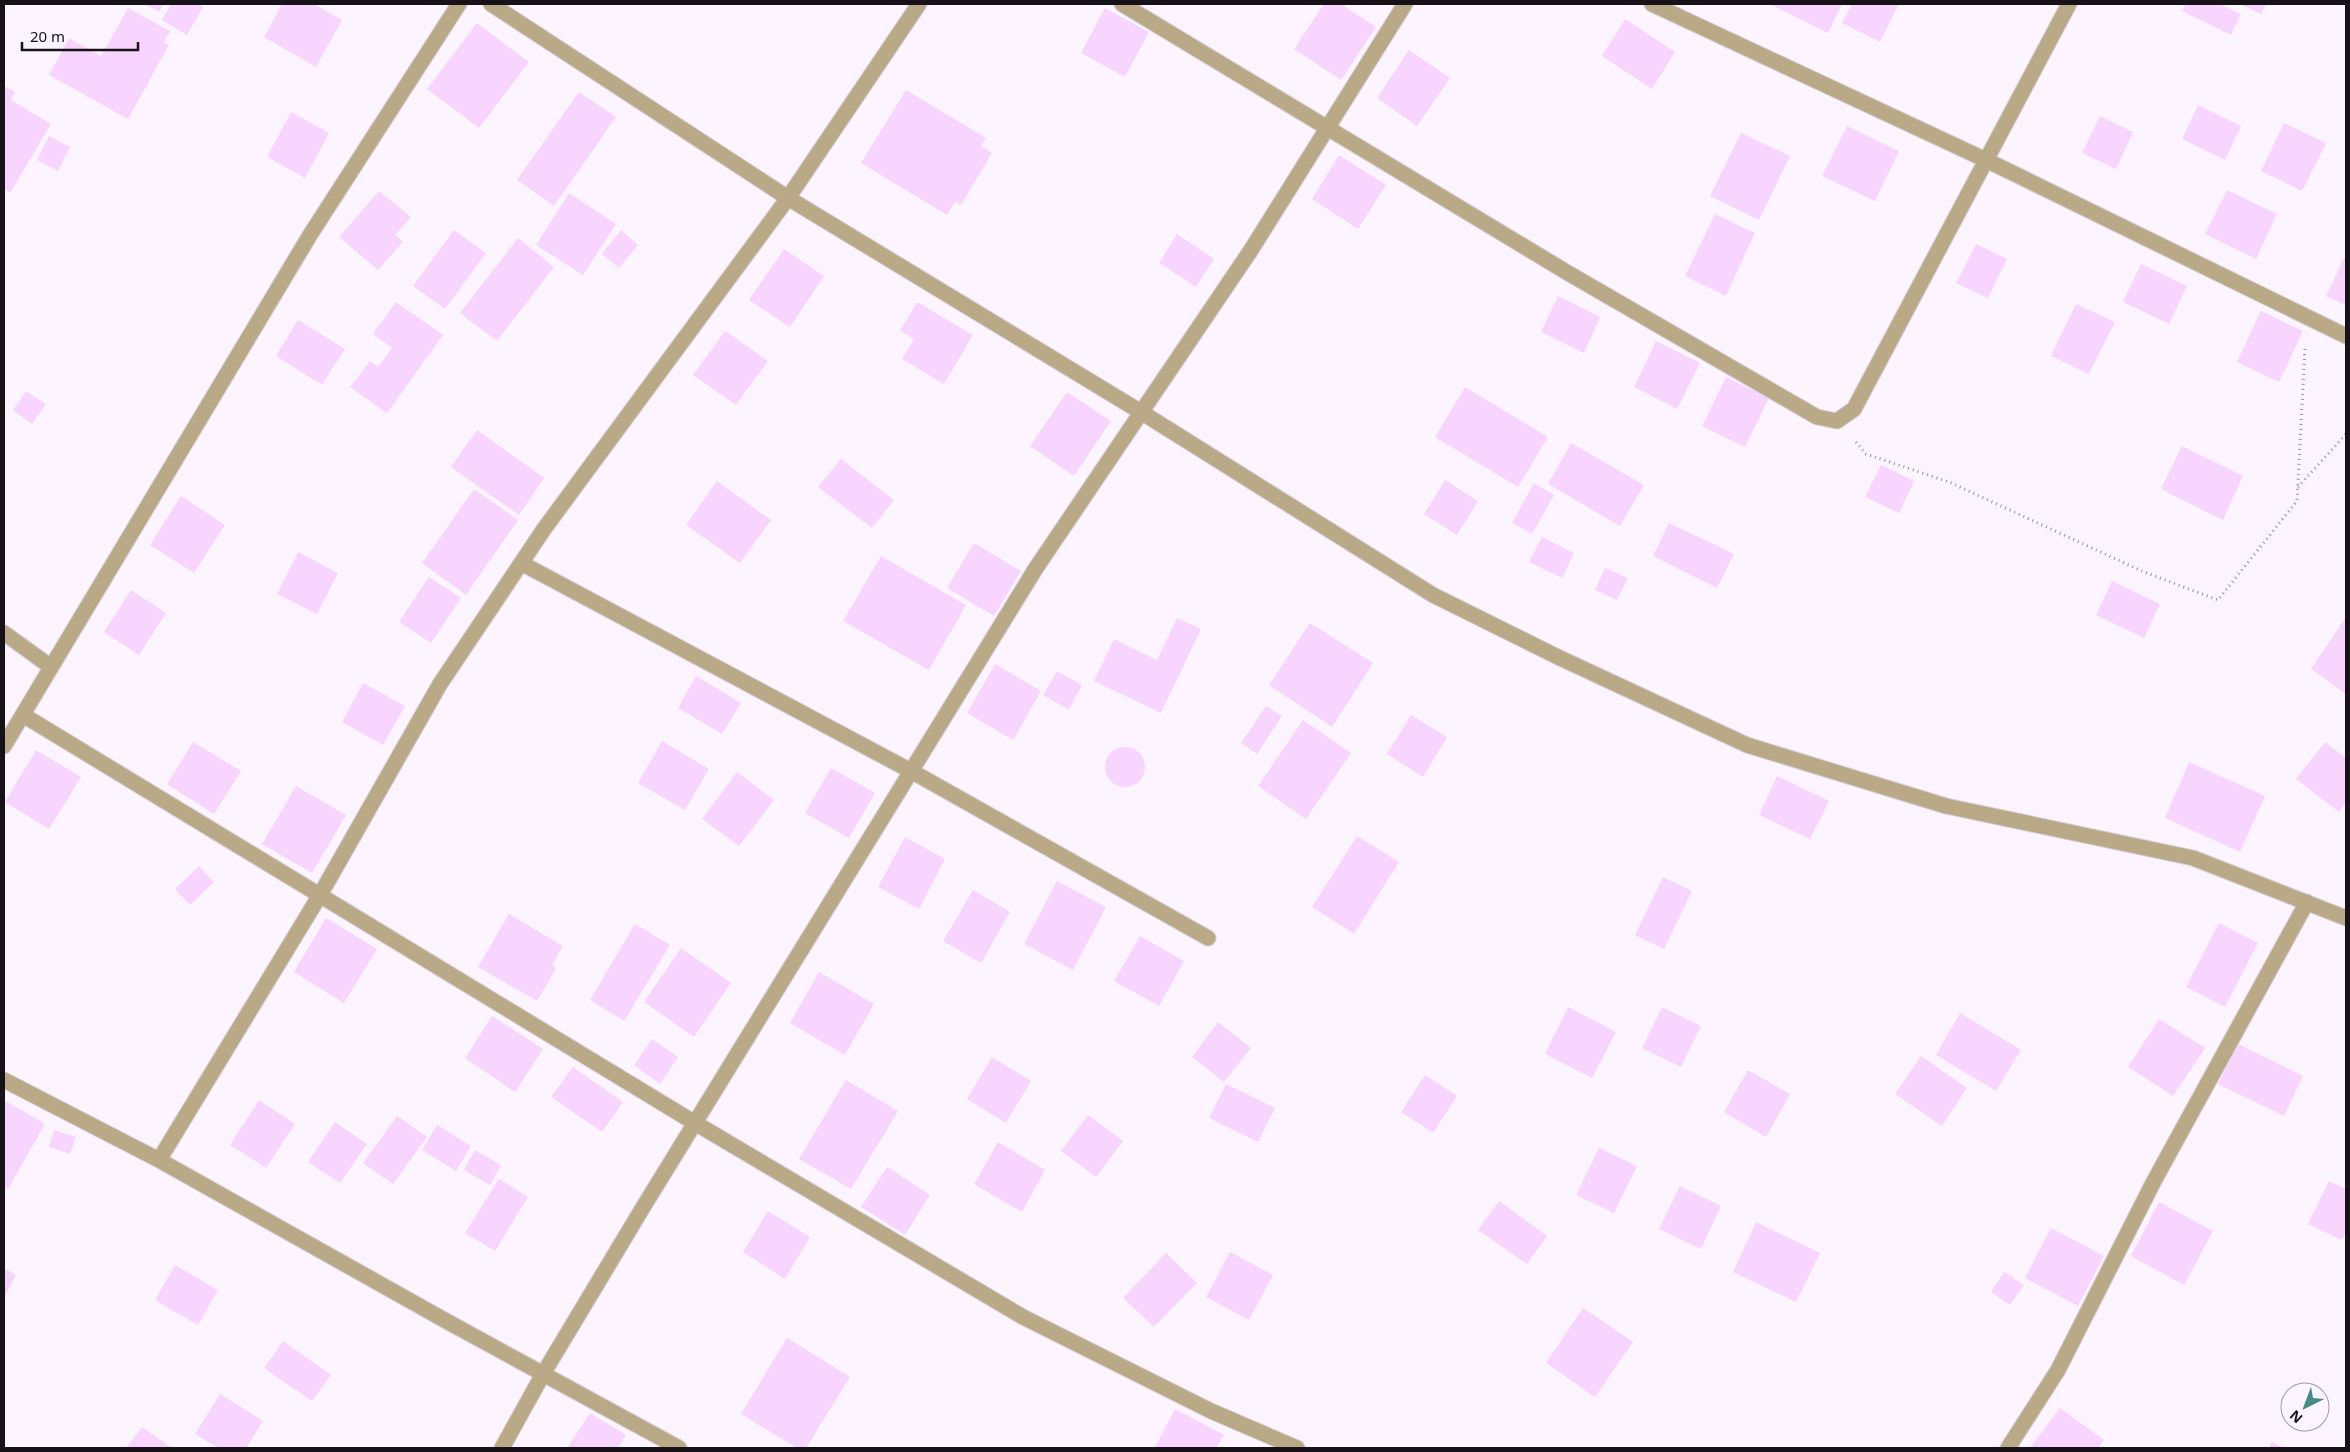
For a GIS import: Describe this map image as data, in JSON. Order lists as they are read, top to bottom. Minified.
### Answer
{"scale_bar":"20 m","north":"bottom left"}
